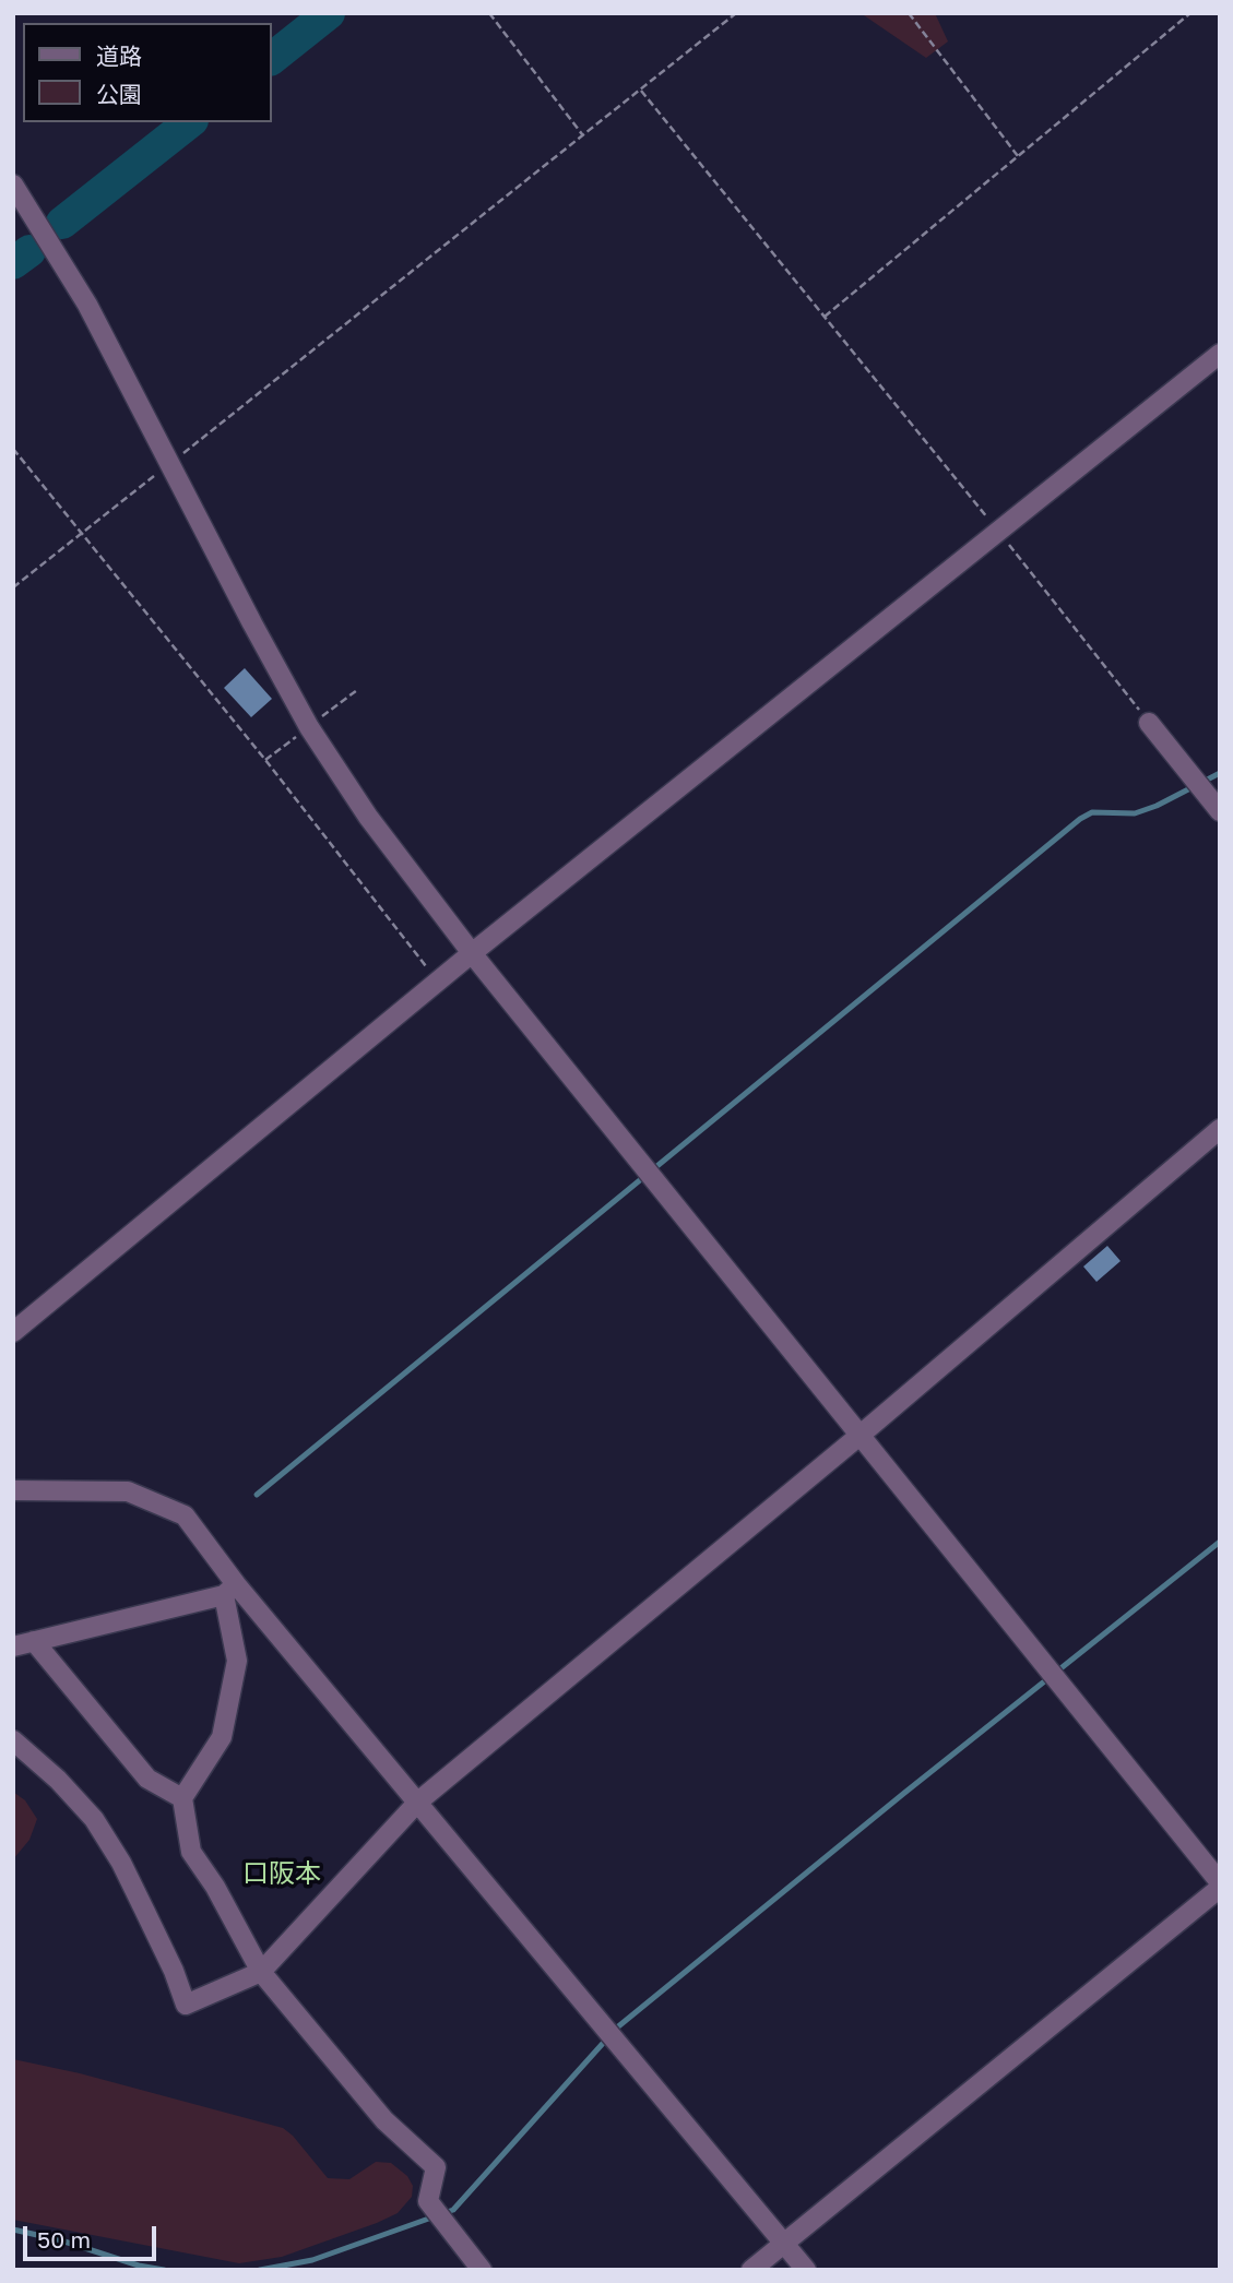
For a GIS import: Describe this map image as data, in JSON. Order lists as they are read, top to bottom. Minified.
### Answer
{"districts":["口阪本"],"legend":["道路","公園"],"scale_bar":"50 m"}
